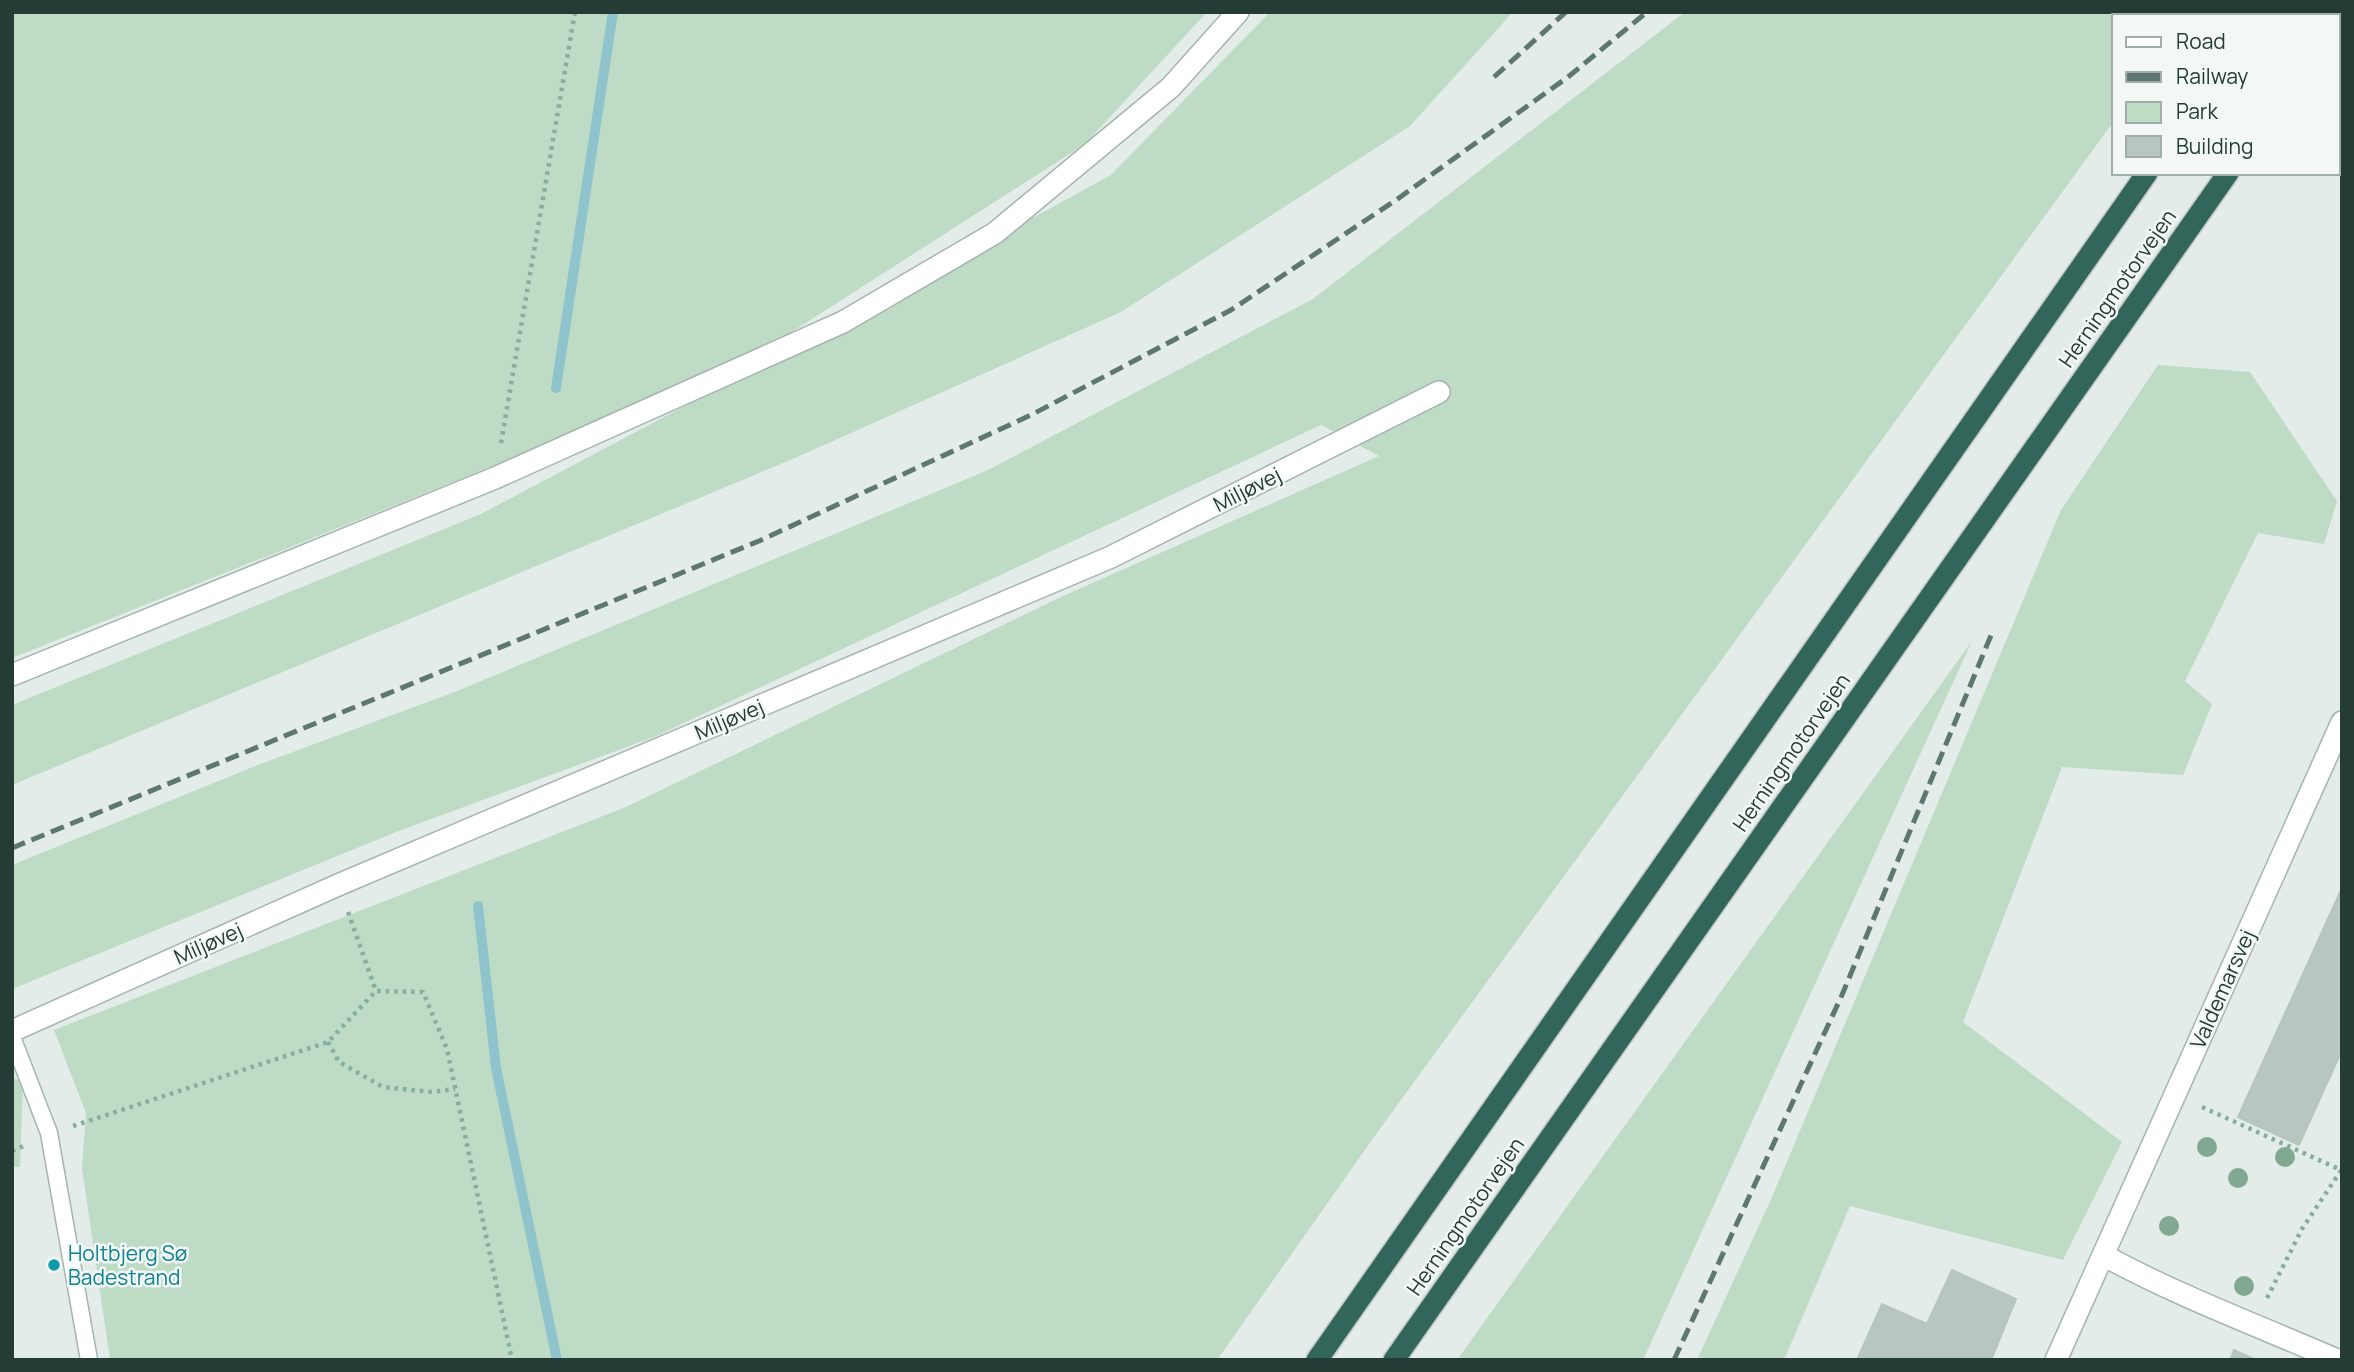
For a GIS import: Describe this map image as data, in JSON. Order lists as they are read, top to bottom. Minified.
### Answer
{"streets":{"highway":["Herningmotorvejen"],"street":["Miljøvej","Valdemarsvej"]},"places":["Holtbjerg Sø Badestrand"],"legend":["Road","Railway","Park","Building"]}
